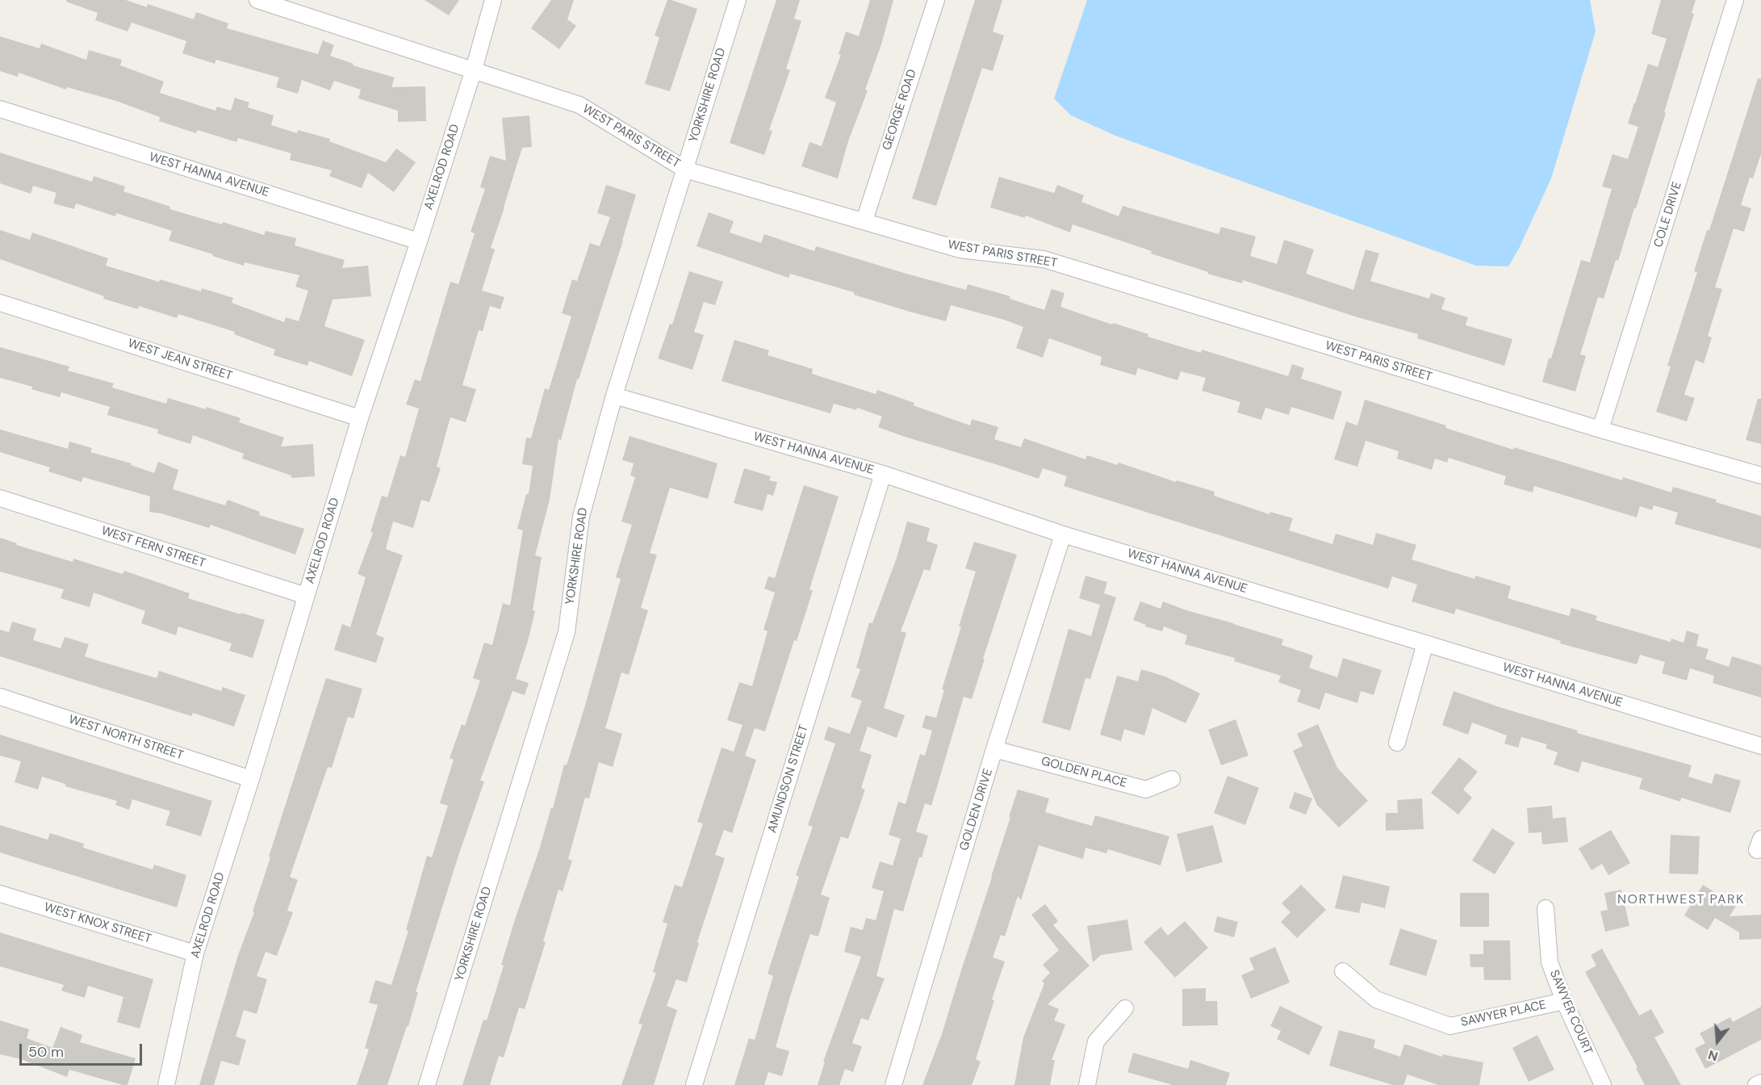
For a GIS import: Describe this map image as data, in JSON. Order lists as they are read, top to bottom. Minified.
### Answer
{"streets":{"street":["YORKSHIRE ROAD","GEORGE ROAD","WEST PARIS STREET","AXELROD ROAD","WEST HANNA AVENUE","COLE DRIVE","WEST JEAN STREET","WEST FERN STREET","WEST NORTH STREET","GOLDEN PLACE","AMUNDSON STREET","GOLDEN DRIVE","WEST KNOX STREET","SAWYER COURT","SAWYER PLACE"]},"crossings":[["YORKSHIRE ROAD","WEST PARIS STREET"],["YORKSHIRE ROAD","WEST HANNA AVENUE"],["GEORGE ROAD","WEST PARIS STREET"],["WEST PARIS STREET","AXELROD ROAD"],["WEST PARIS STREET","COLE DRIVE"],["AXELROD ROAD","WEST HANNA AVENUE"],["AXELROD ROAD","WEST JEAN STREET"],["AXELROD ROAD","WEST FERN STREET"],["AXELROD ROAD","WEST NORTH STREET"],["AXELROD ROAD","WEST KNOX STREET"],["WEST HANNA AVENUE","AMUNDSON STREET"],["WEST HANNA AVENUE","GOLDEN DRIVE"],["GOLDEN PLACE","GOLDEN DRIVE"],["SAWYER COURT","SAWYER PLACE"]],"districts":["NORTHWEST PARK"],"scale_bar":"50 m","north":"bottom"}
